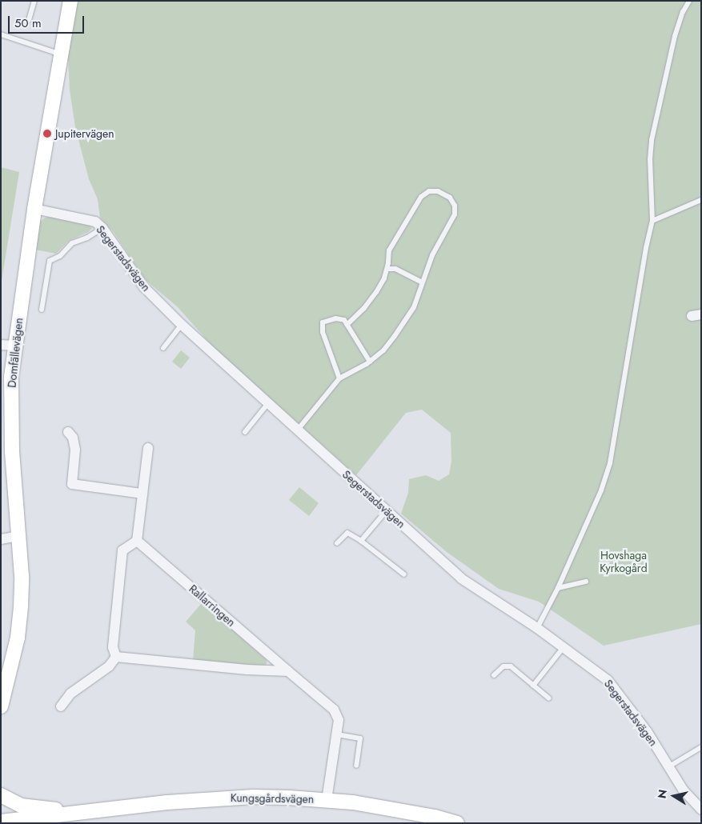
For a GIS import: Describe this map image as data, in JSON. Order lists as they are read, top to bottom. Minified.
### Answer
{"streets":{"street":["Segerstadsvägen","Domfällevägen","Rallarringen","Kungsgårdsvägen"]},"crossings":[["Segerstadsvägen","Domfällevägen"],["Rallarringen","Kungsgårdsvägen"]],"parks":["Hovshaga Kyrkogård"],"places":["Jupitervägen"],"scale_bar":"50 m","north":"left"}
